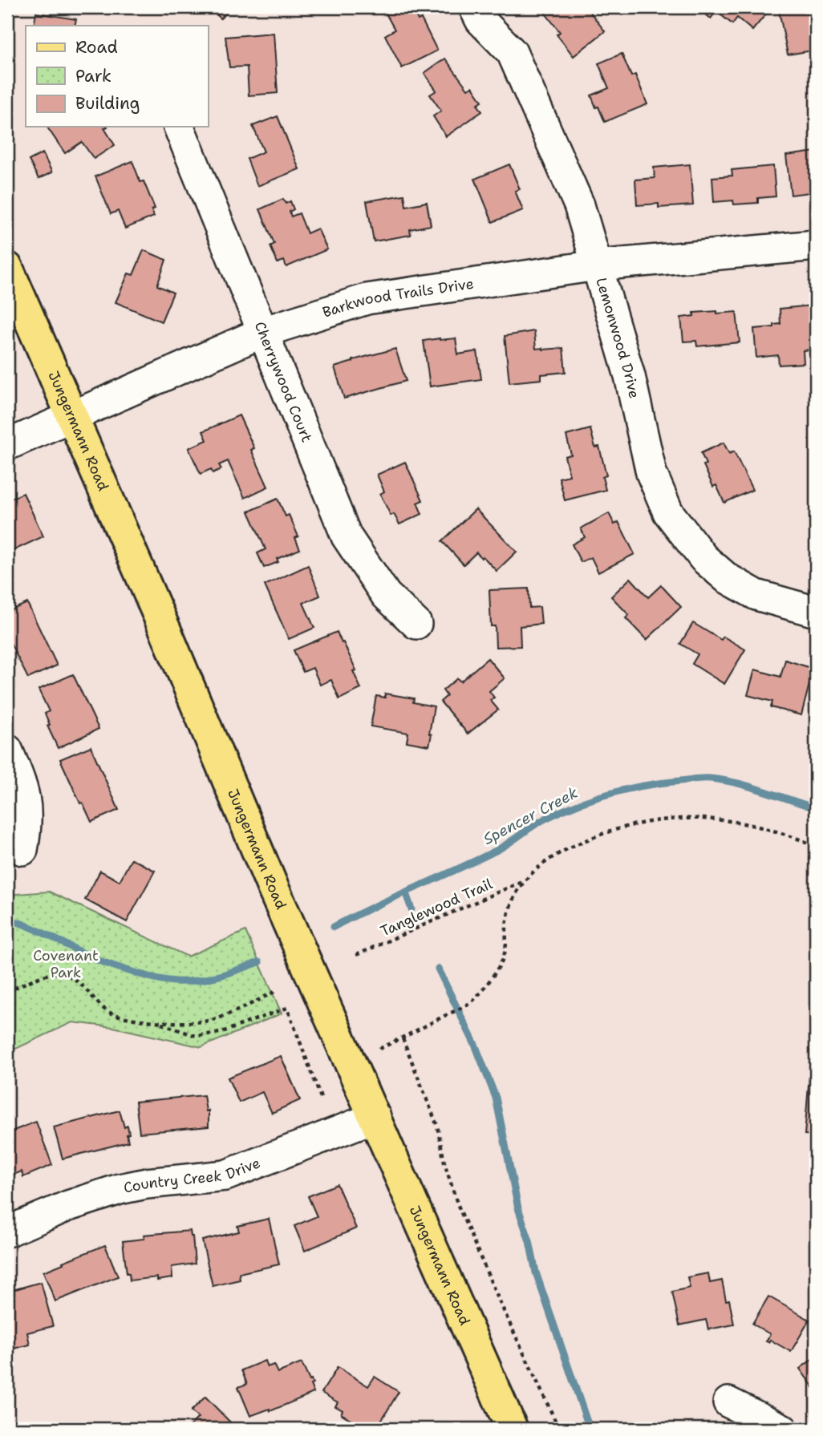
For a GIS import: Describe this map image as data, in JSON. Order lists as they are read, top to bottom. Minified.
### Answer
{"streets":{"main road":["Jungermann Road"],"street":["Barkwood Trails Drive","Lemonwood Drive","Cherrywood Court","Country Creek Drive"],"path":["Tanglewood Trail"]},"crossings":[["Barkwood Trails Drive","Lemonwood Drive"],["Barkwood Trails Drive","Cherrywood Court"],["Barkwood Trails Drive","Jungermann Road"],["Jungermann Road","Country Creek Drive"]],"water":["Spencer Creek"],"parks":["Covenant Park"],"legend":["Road","Park","Building"]}
